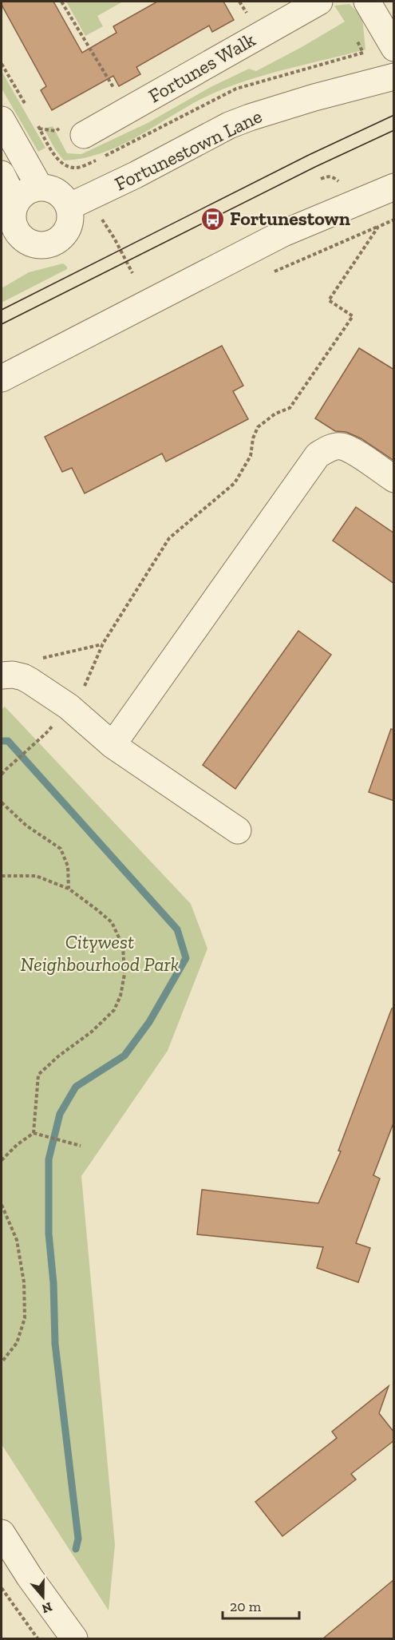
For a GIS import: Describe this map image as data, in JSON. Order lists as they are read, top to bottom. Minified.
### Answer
{"streets":{"street":["Fortunes Walk","Fortunestown Lane"]},"parks":["Citywest Neighbourhood Park"],"places":{"bus stop":["Fortunestown"]},"scale_bar":"20 m","north":"bottom"}
